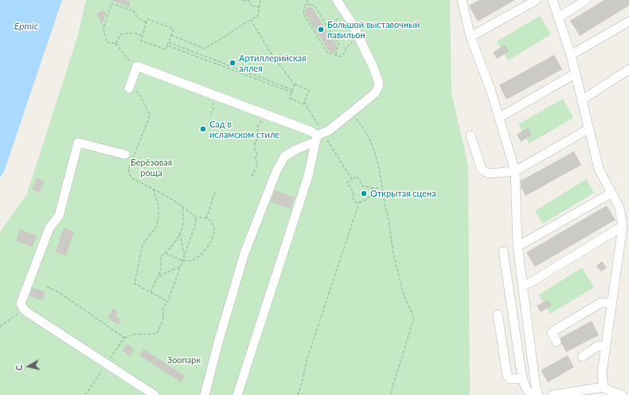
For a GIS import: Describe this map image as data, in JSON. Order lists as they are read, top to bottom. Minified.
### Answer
{"water":["Ертіс"],"parks":["Берёзовая роща","Зоопарк"],"places":["Большой выставочный павильон","Артиллерийская аллея","Сад в исламском стиле","Открытая сцена"],"north":"left"}
